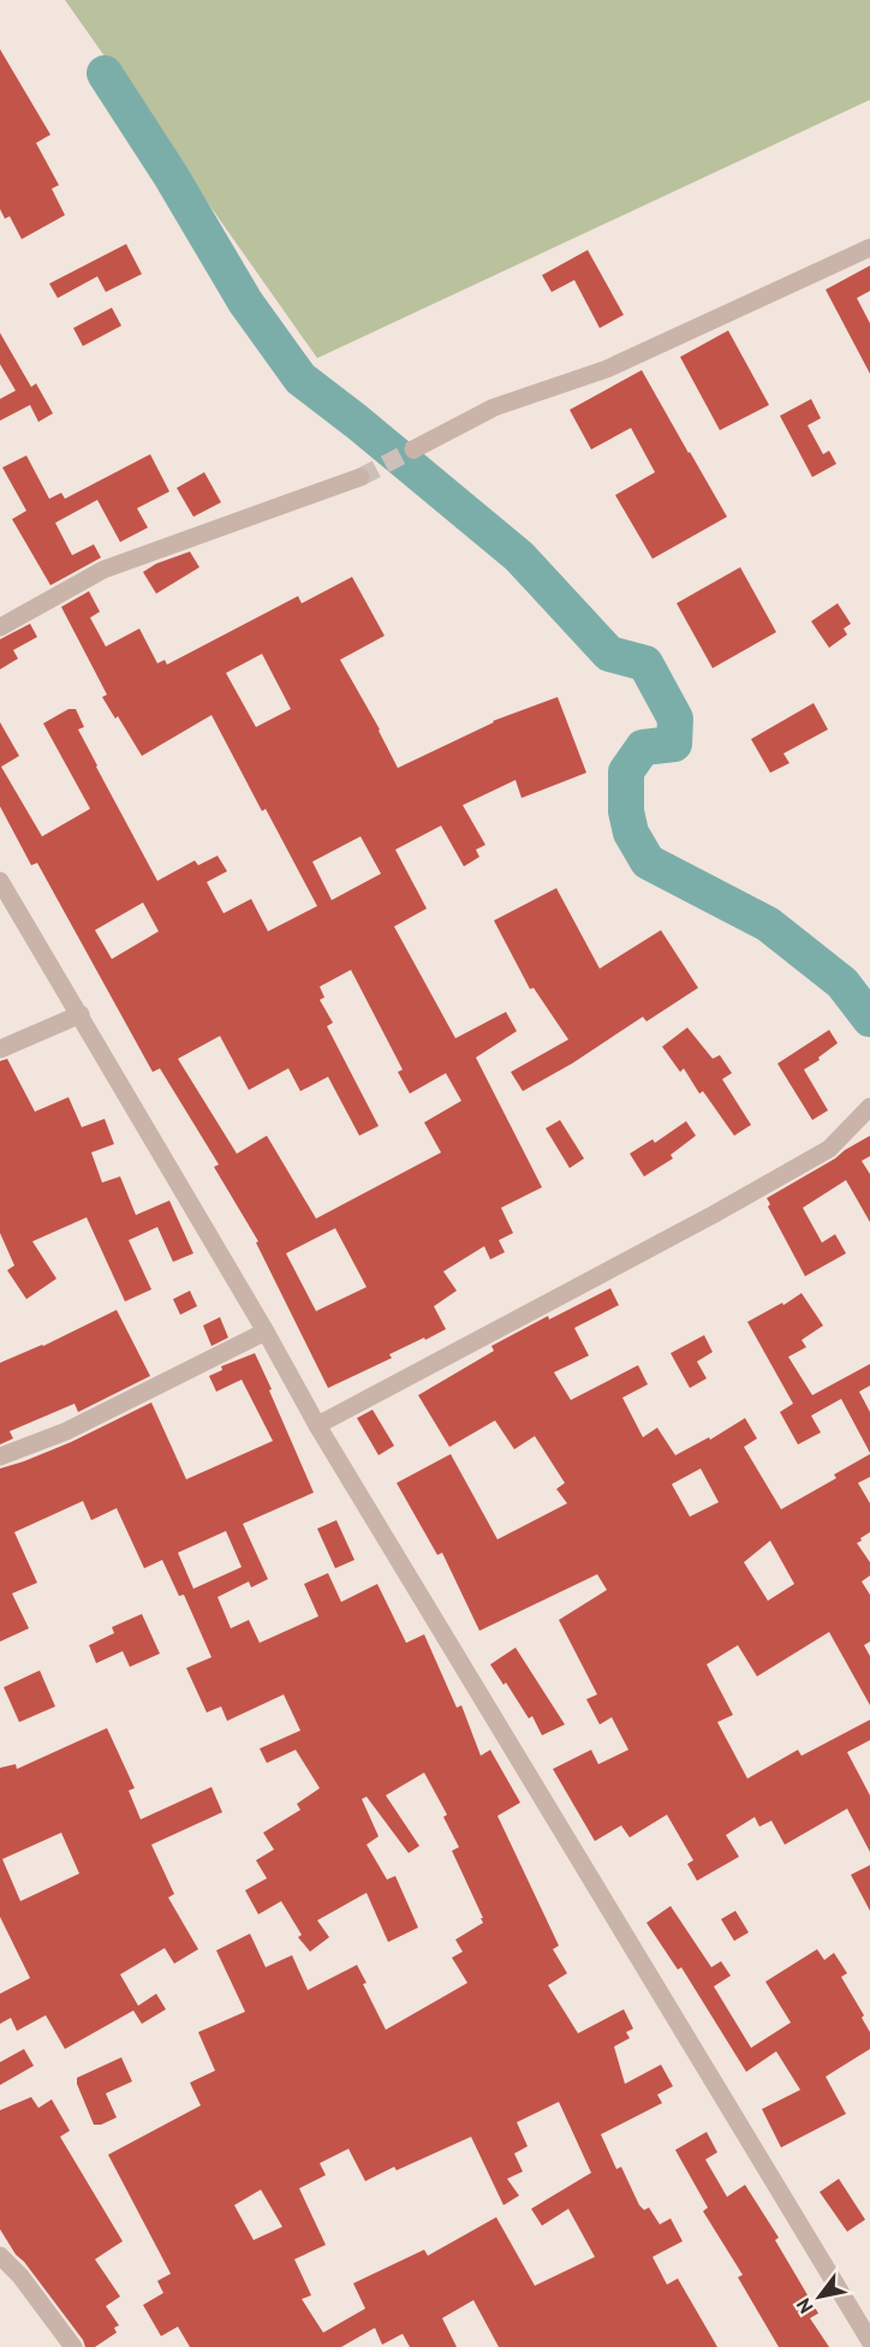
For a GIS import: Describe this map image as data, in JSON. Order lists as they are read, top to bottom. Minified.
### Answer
{"north":"bottom left"}
